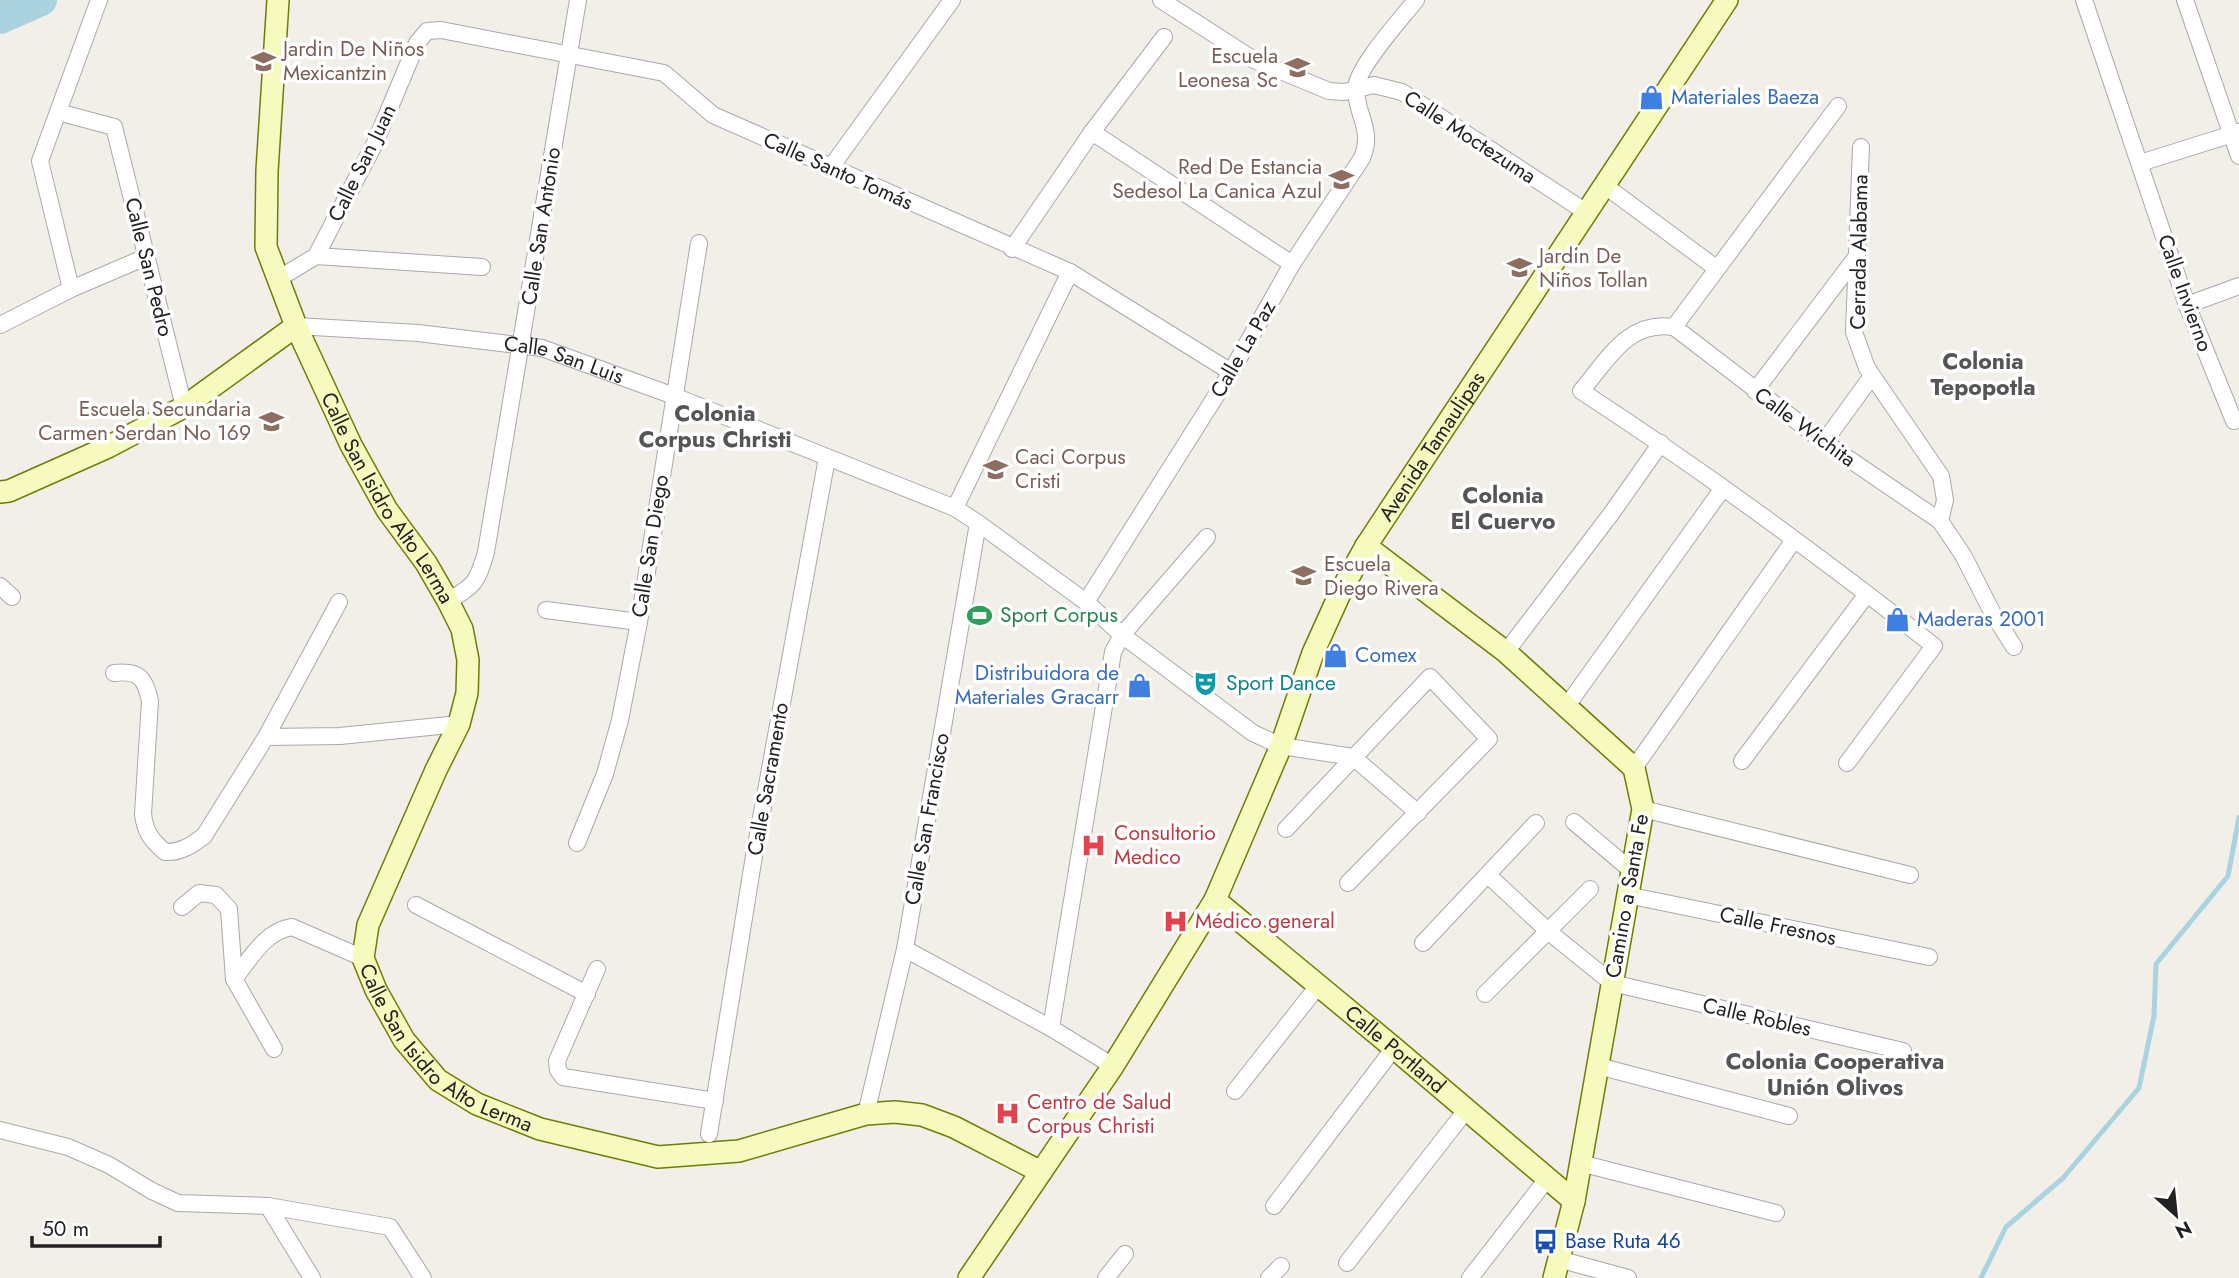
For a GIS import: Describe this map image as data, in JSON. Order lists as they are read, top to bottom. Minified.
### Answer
{"streets":{"street":["Calle Moctezuma","Calle San Juan","Calle Santo Tomás","Calle San Antonio","Cerrada Alabama","Calle San Pedro","Calle Invierno","Calle La Paz","Calle San Luis","Calle Wichita","Avenida Tamaulipas","Calle San Isidro Alto Lerma","Calle San Diego","Calle Sacramento","Calle San Francisco","Camino a Santa Fe","Calle Fresnos","Calle Robles","Calle Portland"]},"crossings":[["Calle Moctezuma","Calle La Paz"],["Calle Moctezuma","Avenida Tamaulipas"],["Calle San Juan","Calle Santo Tomás"],["Calle Santo Tomás","Calle San Antonio"],["Calle Santo Tomás","Calle La Paz"],["Calle San Antonio","Calle San Luis"],["Calle San Antonio","Calle San Isidro Alto Lerma"],["Cerrada Alabama","Calle Wichita"],["Calle La Paz","Calle San Luis"],["Calle San Luis","Avenida Tamaulipas"],["Calle San Luis","Calle San Isidro Alto Lerma"],["Calle San Luis","Calle San Diego"],["Calle San Luis","Calle Sacramento"],["Calle San Luis","Calle San Francisco"],["Avenida Tamaulipas","Calle San Isidro Alto Lerma"],["Avenida Tamaulipas","Calle Portland"],["Calle San Isidro Alto Lerma","Calle San Francisco"],["Camino a Santa Fe","Calle Fresnos"],["Camino a Santa Fe","Calle Robles"],["Camino a Santa Fe","Calle Portland"]],"districts":["Colonia Tepopotla","Colonia Corpus Christi","Colonia El Cuervo","Colonia Cooperativa Unión Olivos"],"places":{"school or university":["Jardin De Niños Mexicantzin","Escuela Leonesa Sc","Red De Estancia Sedesol La Canica Azul","Jardin De Niños Tollan","Escuela Secundaria Carmen Serdan No 169","Caci Corpus Cristi","Escuela Diego Rivera"],"shop":["Materiales Baeza","Maderas 2001","Comex","Distribuidora de Materiales Gracarr"],"sports":["Sport Corpus"],"theatre":["Sport Dance"],"hospital":["Consultorio Medico","Médico general","Centro de Salud Corpus Christi"],"bus stop":["Base Ruta 46"]},"scale_bar":"50 m","north":"bottom right"}
